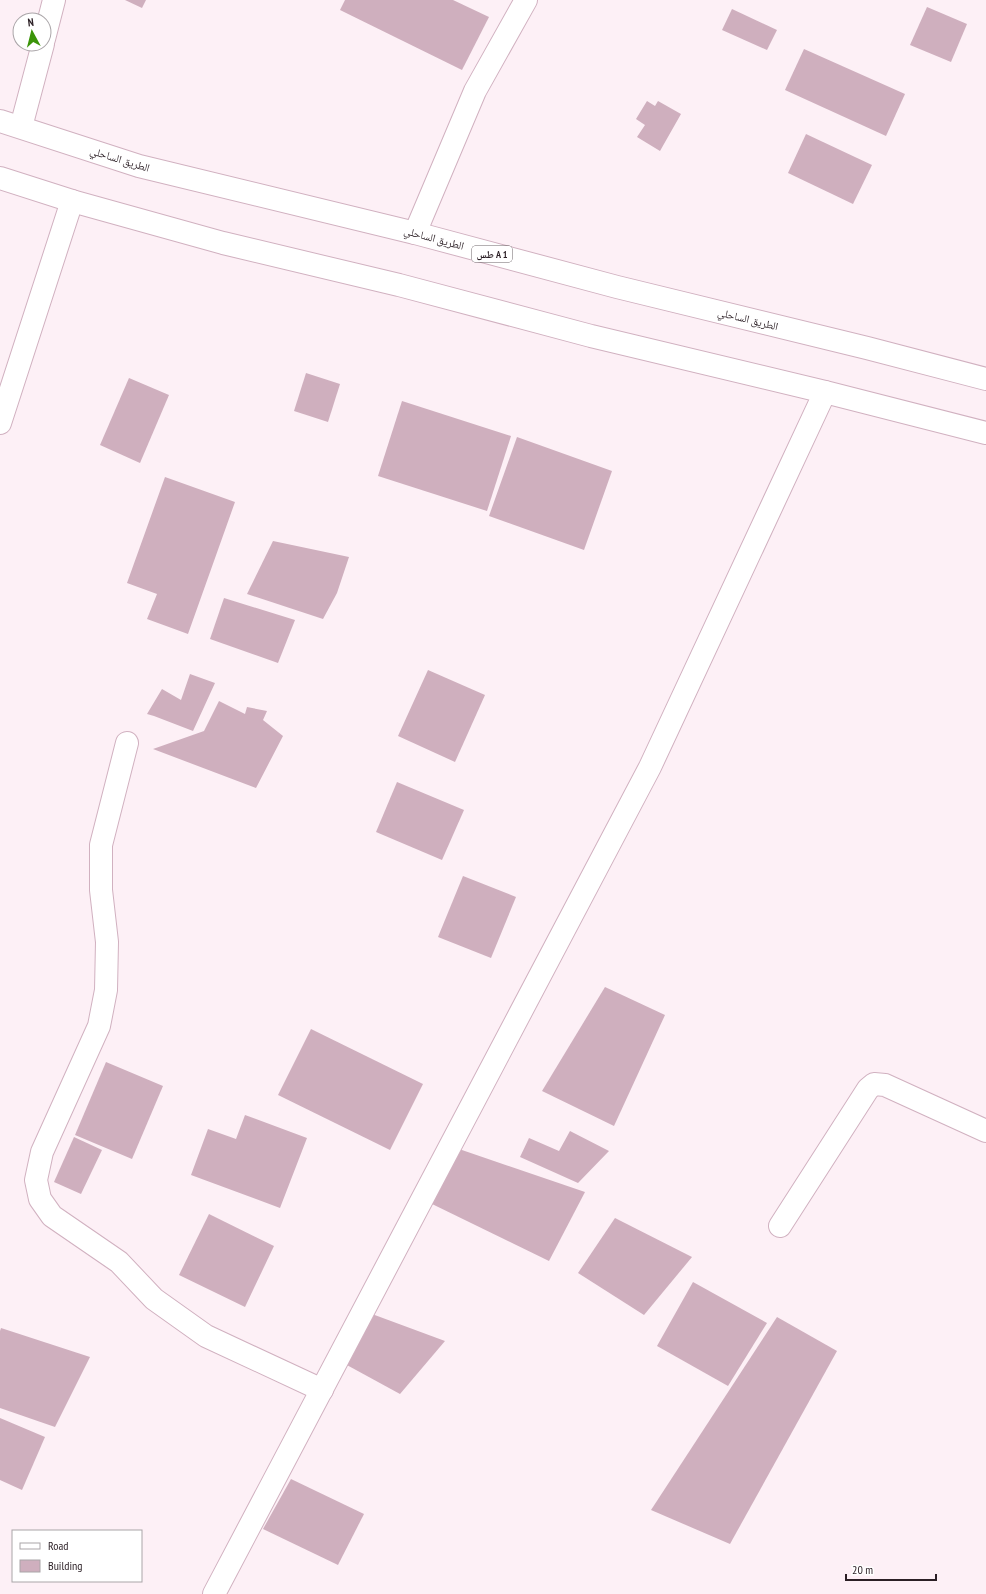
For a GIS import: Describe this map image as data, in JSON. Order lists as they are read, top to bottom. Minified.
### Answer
{"streets":{"main road":["الطريق الساحلي","طس A 1"]},"legend":["Road","Building"],"scale_bar":"20 m","north":"top"}
